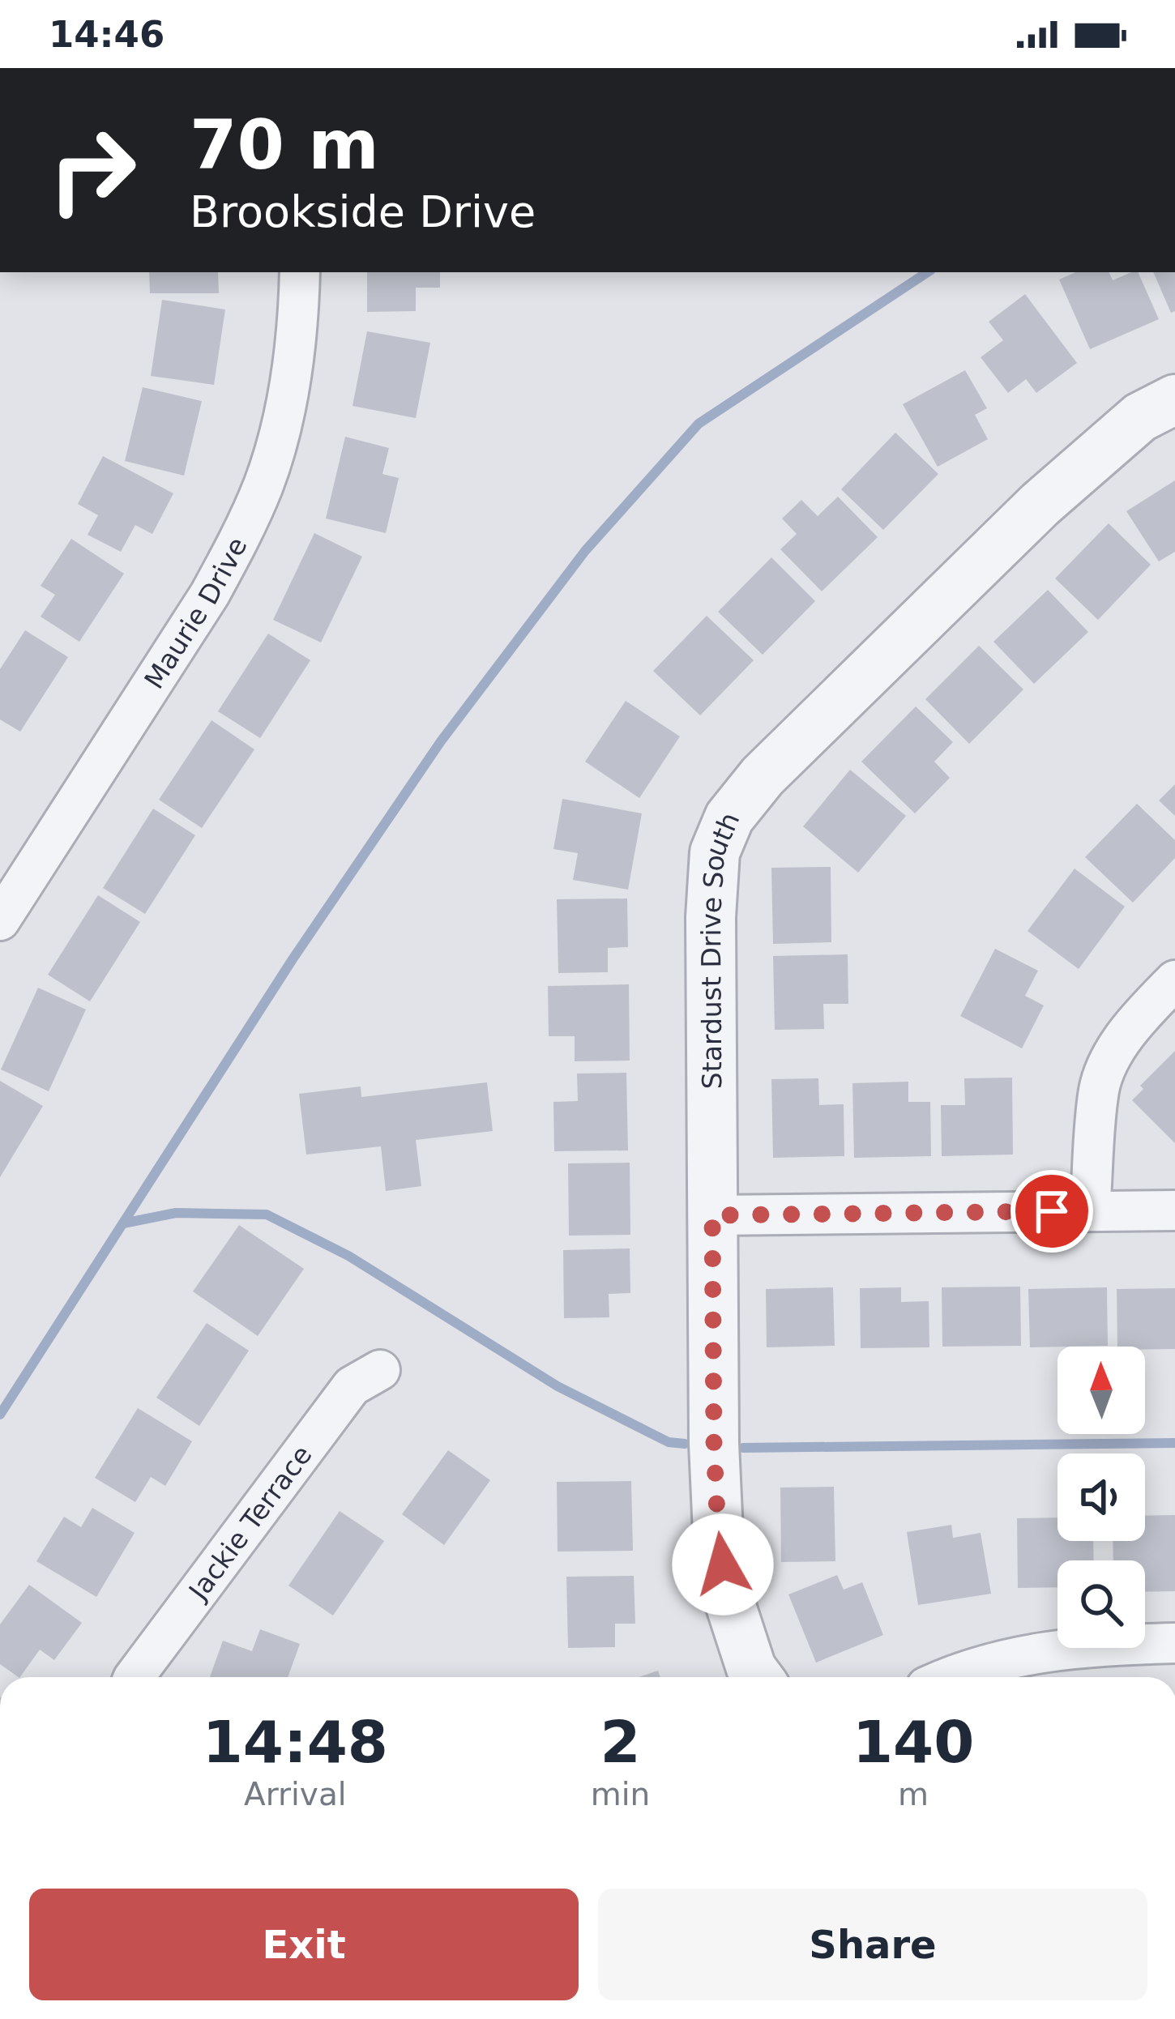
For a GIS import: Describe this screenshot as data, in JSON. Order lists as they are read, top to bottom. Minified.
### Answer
{"streets":{"street":["Maurie Drive","Stardust Drive South","Jackie Terrace"]},"north":"top","page":{"status":"14:46","turn":["70 m","Brookside Drive"],"eta":["14:48","Arrival","2","min","140","m"],"buttons":["Exit","Share"]}}
